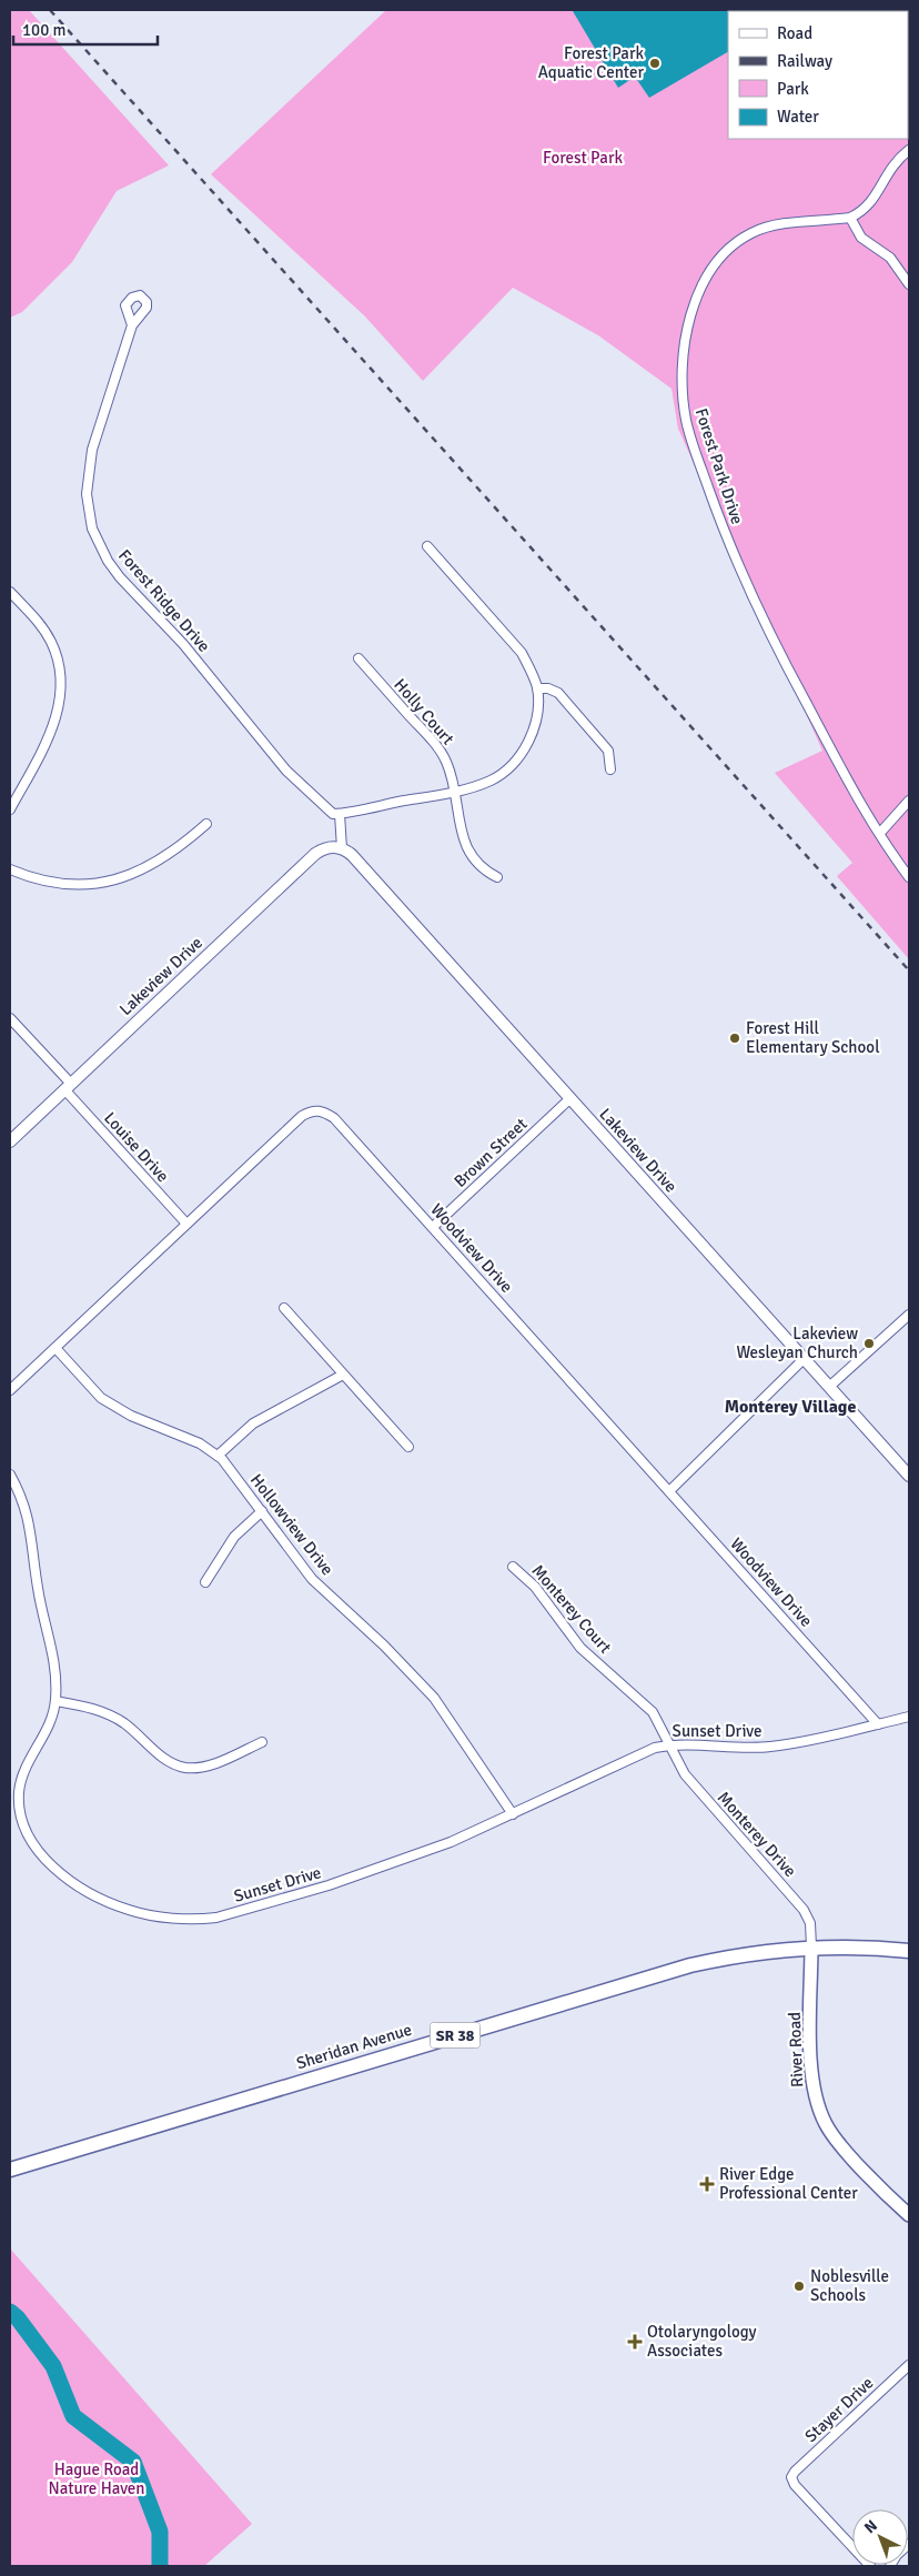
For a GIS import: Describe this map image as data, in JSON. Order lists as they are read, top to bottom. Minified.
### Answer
{"streets":{"main road":["SR 38","Sheridan Avenue","River Road"],"street":["Forest Park Drive","Forest Ridge Drive","Holly Court","Lakeview Drive","Louise Drive","Brown Street","Woodview Drive","Hollowview Drive","Monterey Court","Sunset Drive","Monterey Drive","Stayer Drive"]},"crossings":[["Lakeview Drive","Louise Drive"],["Lakeview Drive","Brown Street"],["Louise Drive","Woodview Drive"],["Brown Street","Woodview Drive"],["Woodview Drive","Hollowview Drive"],["Woodview Drive","Sunset Drive"],["Hollowview Drive","Sunset Drive"],["Monterey Court","Sunset Drive"],["Monterey Court","Monterey Drive"],["Sunset Drive","Monterey Drive"],["Monterey Drive","Sheridan Avenue"],["Monterey Drive","River Road"],["Sheridan Avenue","River Road"]],"districts":["Monterey Village"],"parks":["Forest Park","Hague Road Nature Haven"],"places":{"other":["Forest Park Aquatic Center","Forest Hill Elementary School","Lakeview Wesleyan Church","Noblesville Schools"],"health":["River Edge Professional Center","Otolaryngology Associates"]},"legend":["Road","Railway","Park","Water"],"scale_bar":"100 m","north":"top left"}
